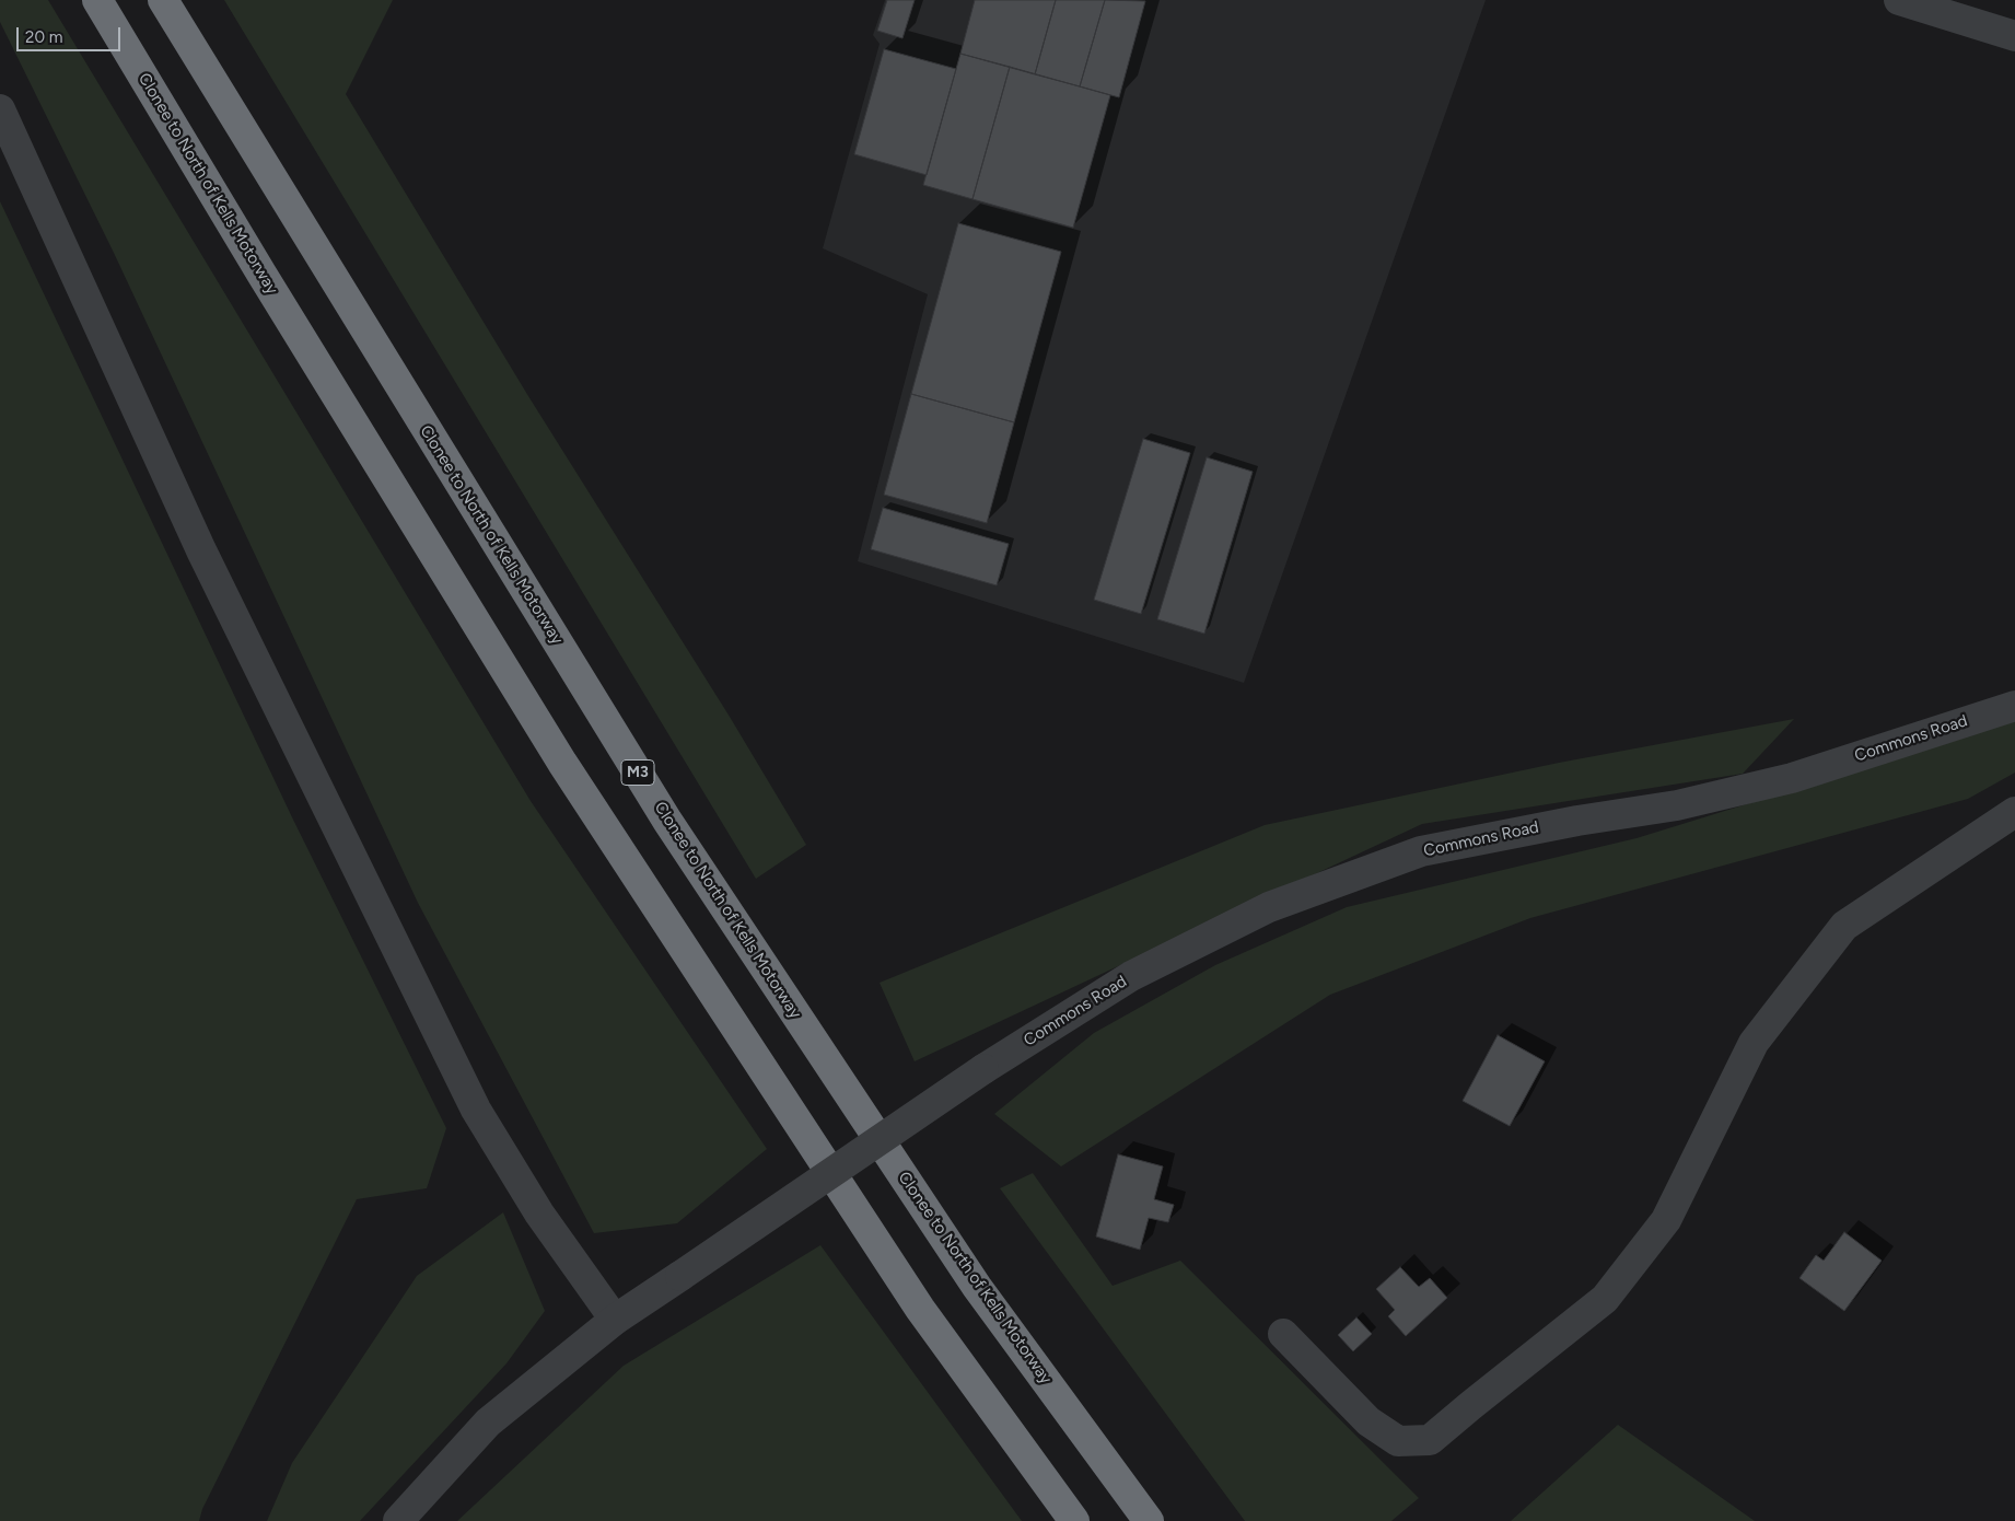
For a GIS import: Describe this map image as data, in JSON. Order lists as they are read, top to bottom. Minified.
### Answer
{"streets":{"highway":["Clonee to North of Kells Motorway","M3"],"street":["Commons Road"]},"scale_bar":"20 m"}
